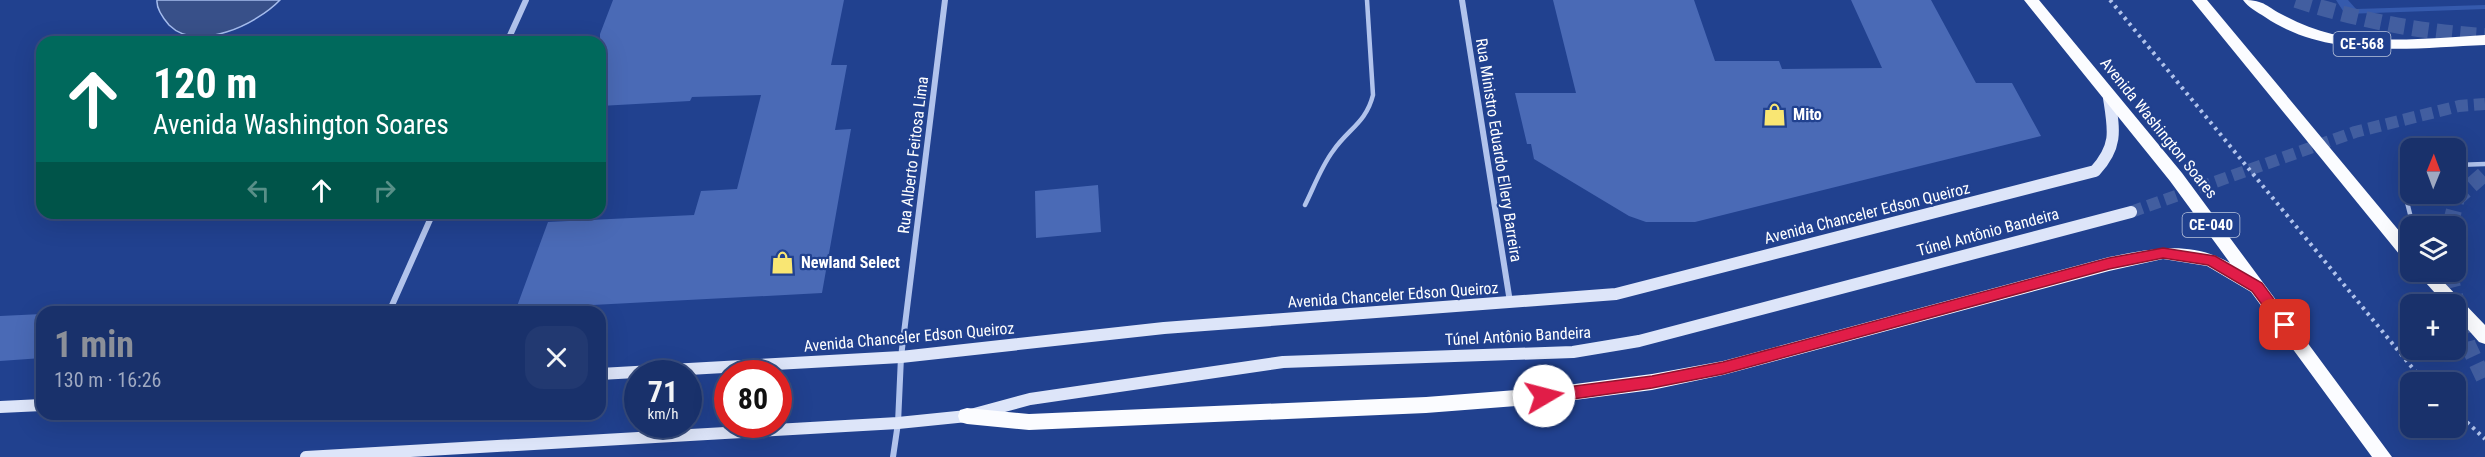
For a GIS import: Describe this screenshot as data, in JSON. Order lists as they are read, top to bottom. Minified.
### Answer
{"streets":{"highway":["CE-568","Avenida Washington Soares","CE-040"],"main road":["Avenida Chanceler Edson Queiroz","Túnel Antônio Bandeira"],"street":["Rua Ministro Eduardo Ellery Barreira","Rua Alberto Feitosa Lima"]},"crossings":[["Avenida Washington Soares","Avenida Chanceler Edson Queiroz"],["Rua Ministro Eduardo Ellery Barreira","Avenida Chanceler Edson Queiroz"],["Rua Alberto Feitosa Lima","Avenida Chanceler Edson Queiroz"]],"places":{"shop":["Mito","Newland Select"]},"north":"top","page":{"turn":["120 m","Avenida Washington Soares"],"map_buttons":["+","−"],"heading":["1 min","130 m · 16:26"],"speed":"71 km/h","limit":"80"}}
